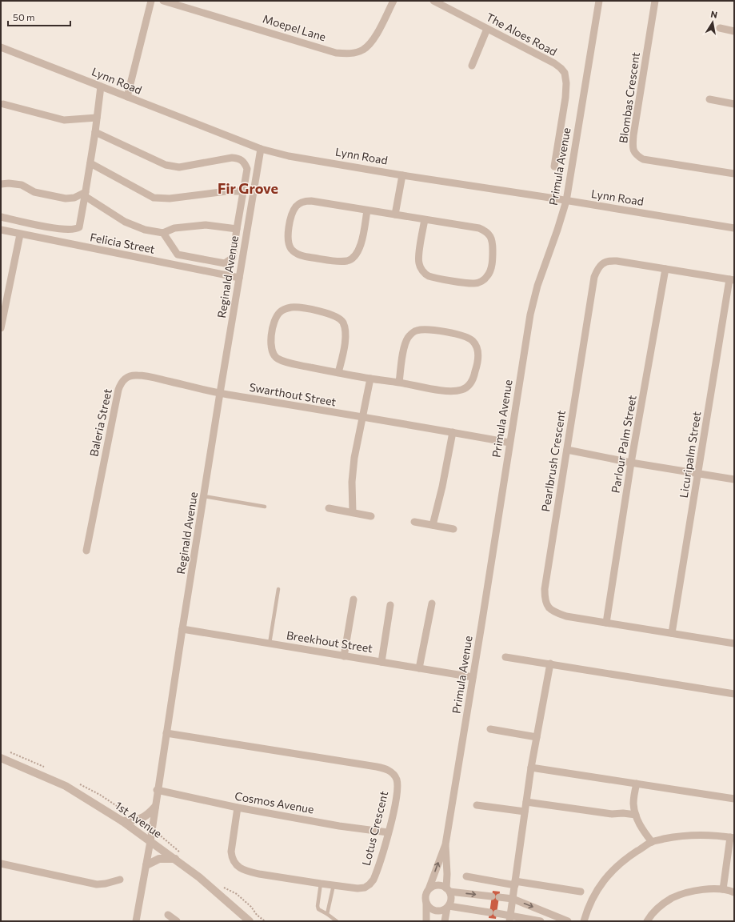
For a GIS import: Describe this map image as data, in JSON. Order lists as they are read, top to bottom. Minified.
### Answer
{"streets":{"street":["Moepel Lane","The Aloes Road","Lynn Road","Blombas Crescent","Primula Avenue","Felicia Street","Reginald Avenue","Swarthout Street","Baleria Street","Parlour Palm Street","Licuripalm Street","Pearlbrush Crescent","Breekhout Street","Cosmos Avenue","1st Avenue","Lotus Crescent"]},"crossings":[["Lynn Road","Primula Avenue"],["Lynn Road","Reginald Avenue"],["Primula Avenue","Swarthout Street"],["Primula Avenue","Breekhout Street"],["Felicia Street","Reginald Avenue"],["Reginald Avenue","Swarthout Street"],["Reginald Avenue","Baleria Street"],["Reginald Avenue","Breekhout Street"],["Reginald Avenue","Cosmos Avenue"],["Reginald Avenue","1st Avenue"],["Reginald Avenue","Lotus Crescent"],["Swarthout Street","Baleria Street"],["Parlour Palm Street","Pearlbrush Crescent"],["Licuripalm Street","Pearlbrush Crescent"],["Cosmos Avenue","Lotus Crescent"]],"districts":["Fir Grove"],"scale_bar":"50 m","north":"top"}
